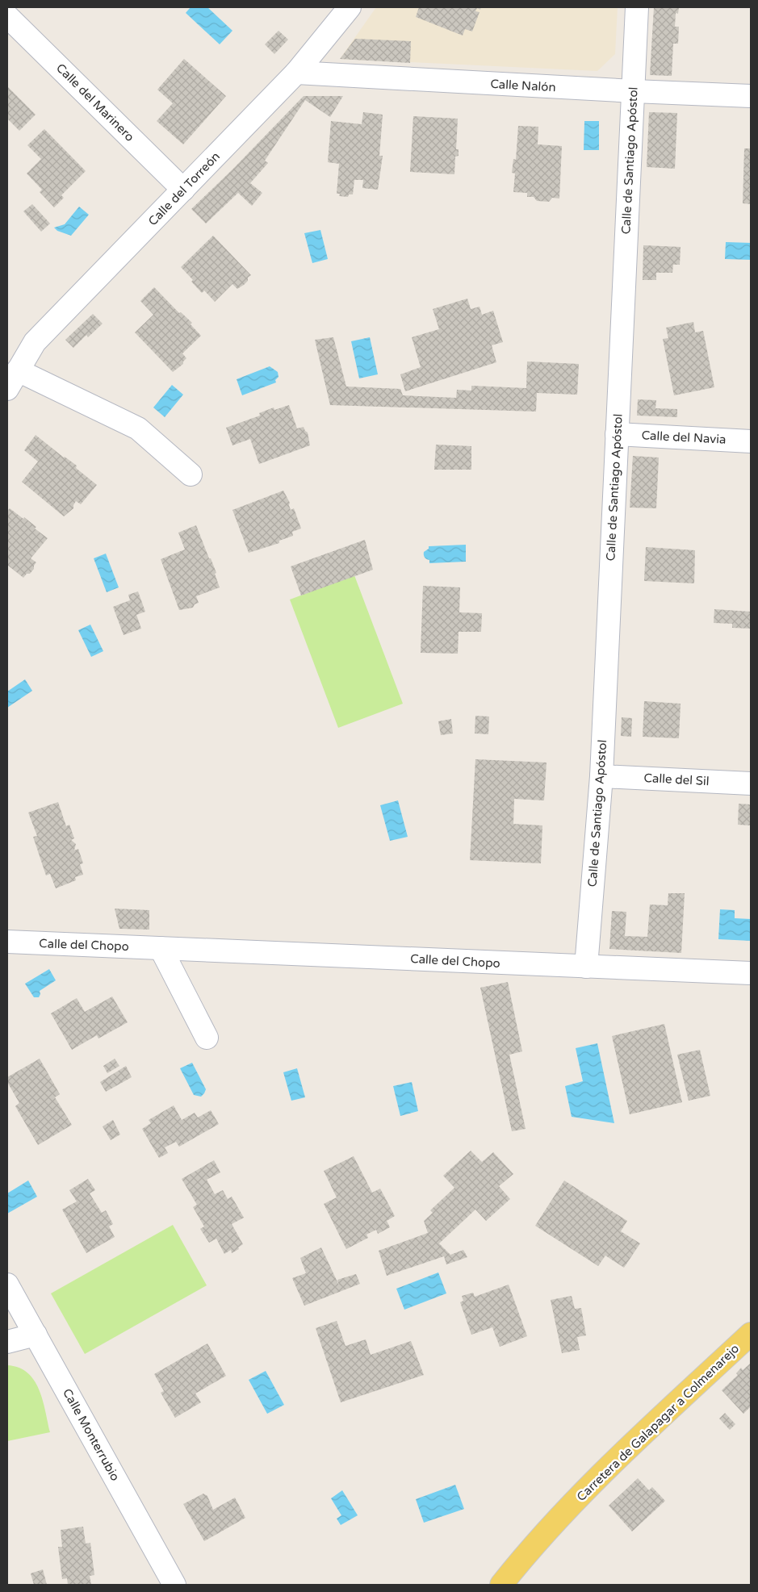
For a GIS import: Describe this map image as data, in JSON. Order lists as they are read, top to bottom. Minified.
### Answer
{"streets":{"main road":["Carretera de Galapagar a Colmenarejo"],"street":["Calle Nalón","Calle del Marinero","Calle de Santiago Apóstol","Calle del Torreón","Calle del Navia","Calle del Sil","Calle del Chopo","Calle Monterrubio"]},"crossings":[["Calle Nalón","Calle de Santiago Apóstol"],["Calle Nalón","Calle del Torreón"],["Calle del Marinero","Calle del Torreón"],["Calle de Santiago Apóstol","Calle del Navia"],["Calle de Santiago Apóstol","Calle del Sil"],["Calle de Santiago Apóstol","Calle del Chopo"]]}
